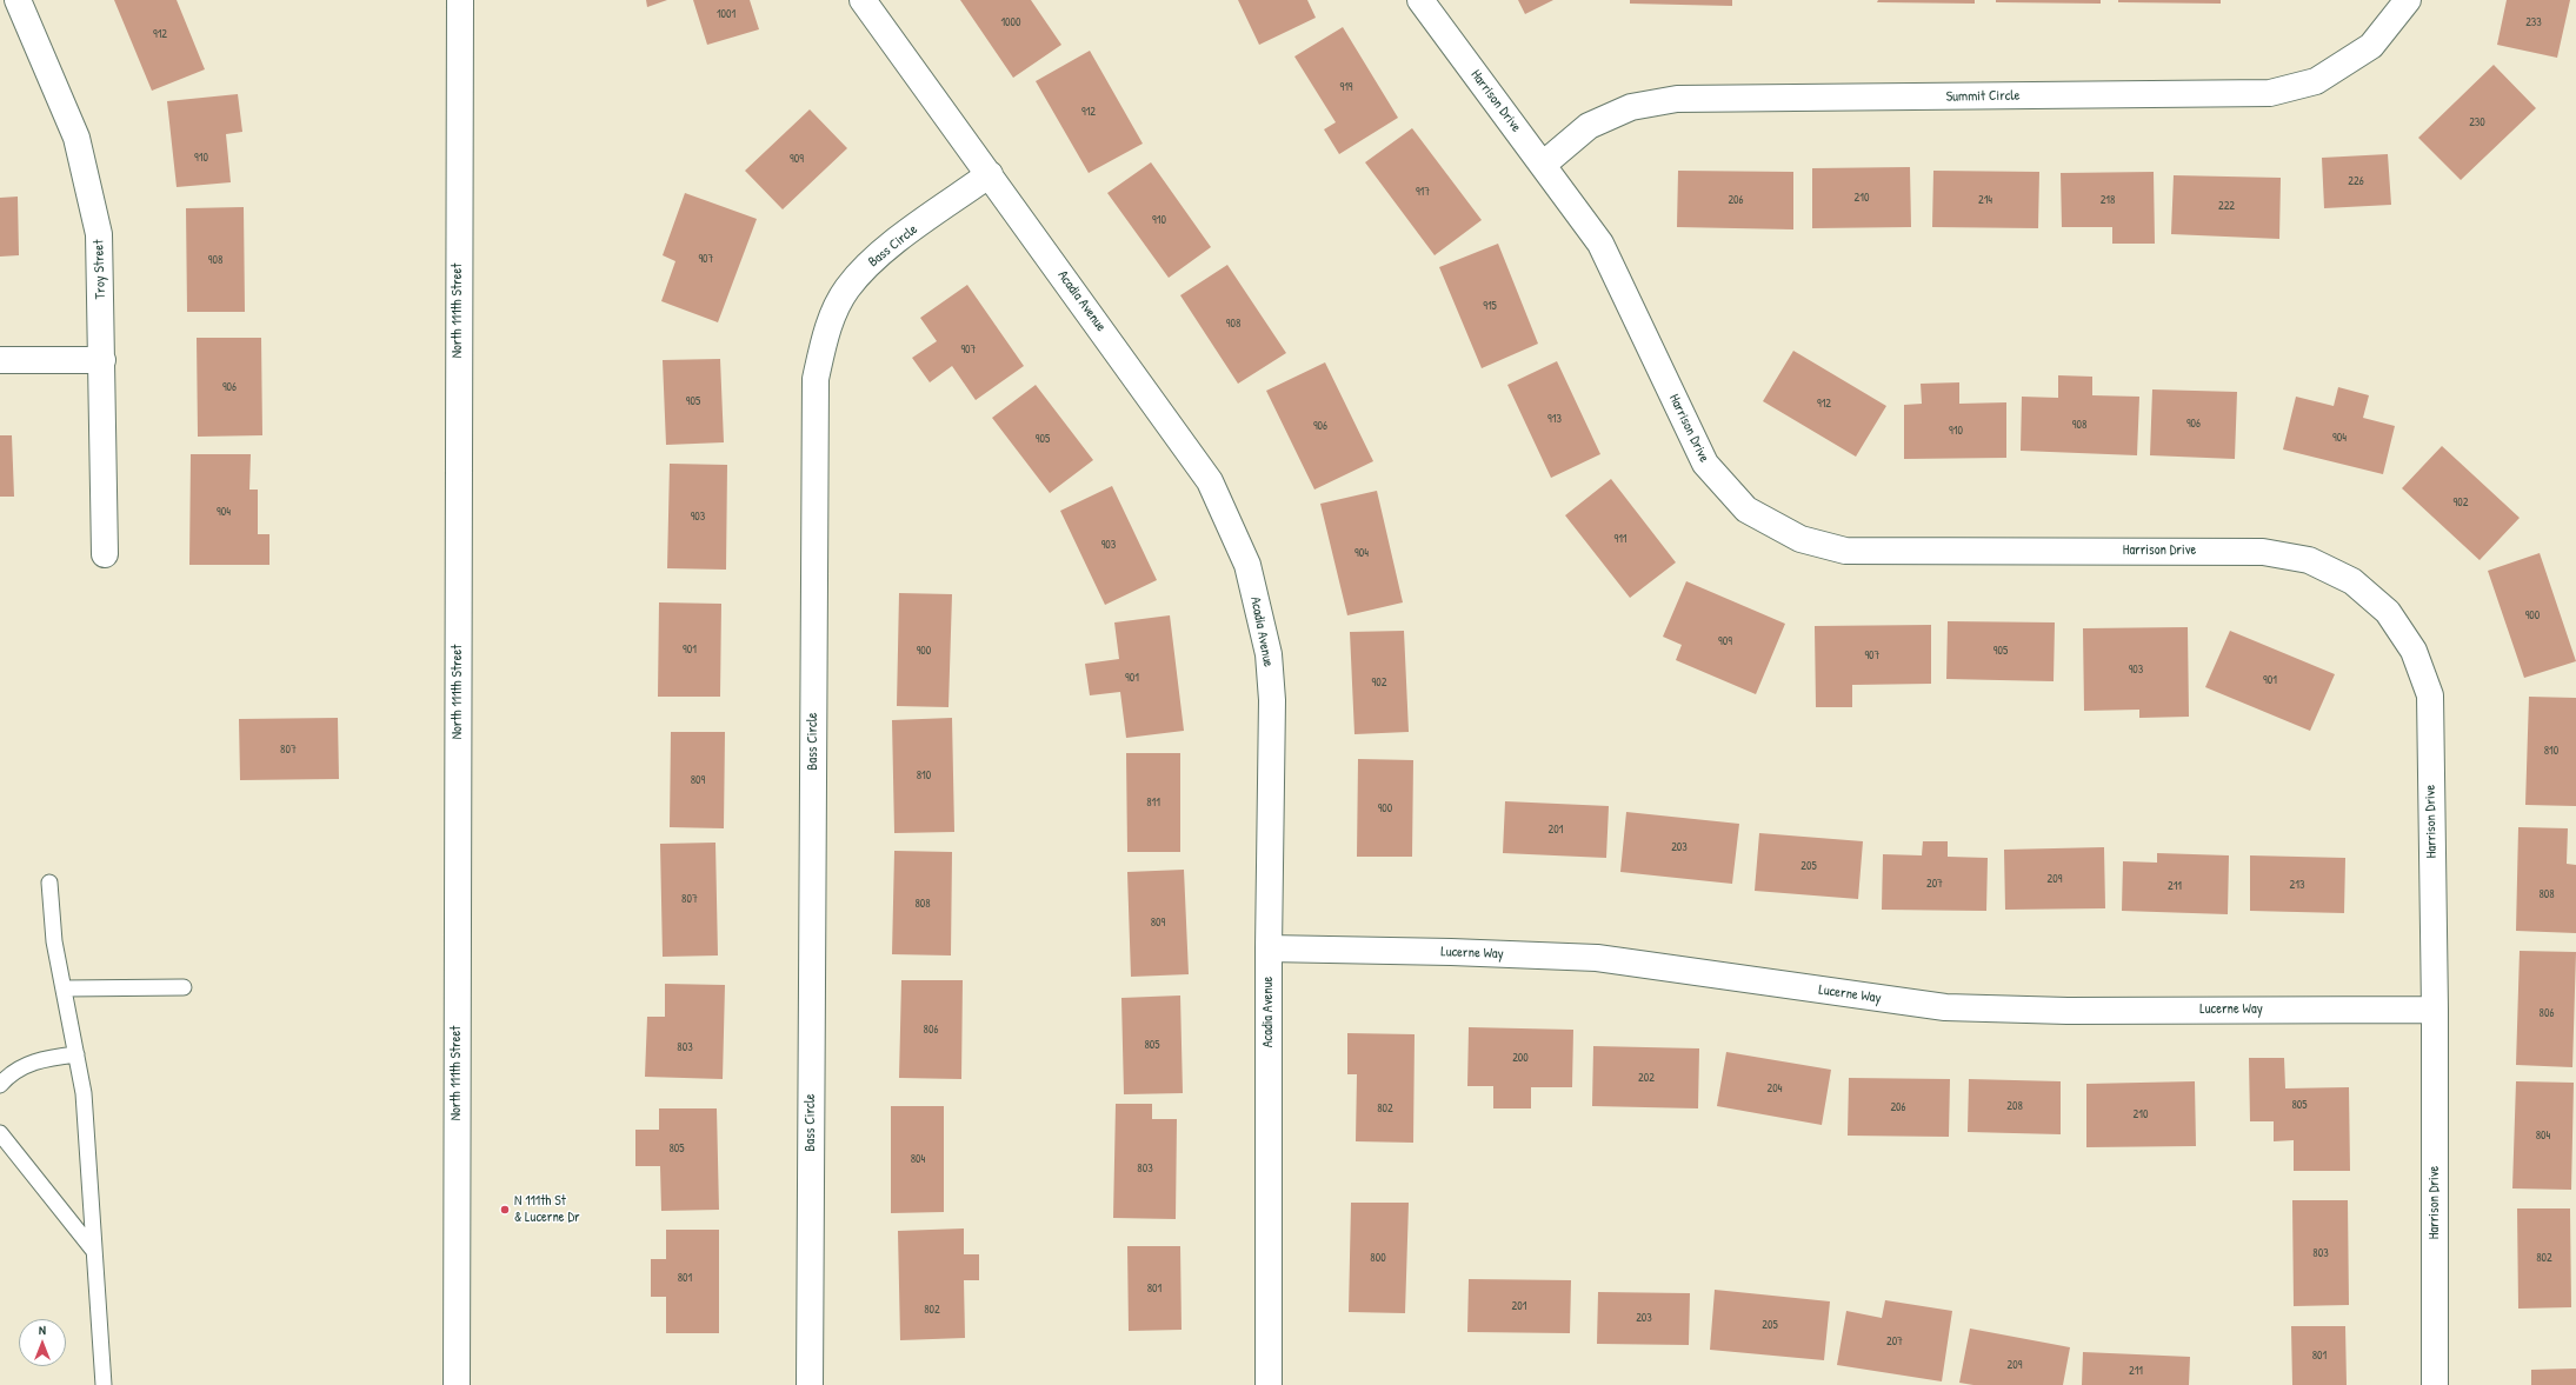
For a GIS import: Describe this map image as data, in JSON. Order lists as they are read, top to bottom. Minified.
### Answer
{"streets":{"street":["Summit Circle","Harrison Drive","Bass Circle","Troy Street","Acadia Avenue","North 111th Street","Lucerne Way"]},"crossings":[["Summit Circle","Harrison Drive"],["Harrison Drive","Lucerne Way"],["Bass Circle","Acadia Avenue"],["Acadia Avenue","Lucerne Way"]],"places":["N 111th St & Lucerne Dr"],"house_numbers":["1001","1000","233","912","919","912","230","910","909","226","917","210","206","214","218","222","910","907","908","915","908","907","906","905","912","913","906","908","906","910","904","905","902","904","903","911","903","904","900","909","901","900","905","907","903","901","901","902","807","810","810","809","811","900","201","203","205","209","207","213","211","808","807","808","809","806","806","805","803","200","202","204","805","208","206","802","210","804","805","804","803","803","800","802","801","801","201","802","203","205","207","801","209","211"],"north":"top"}
